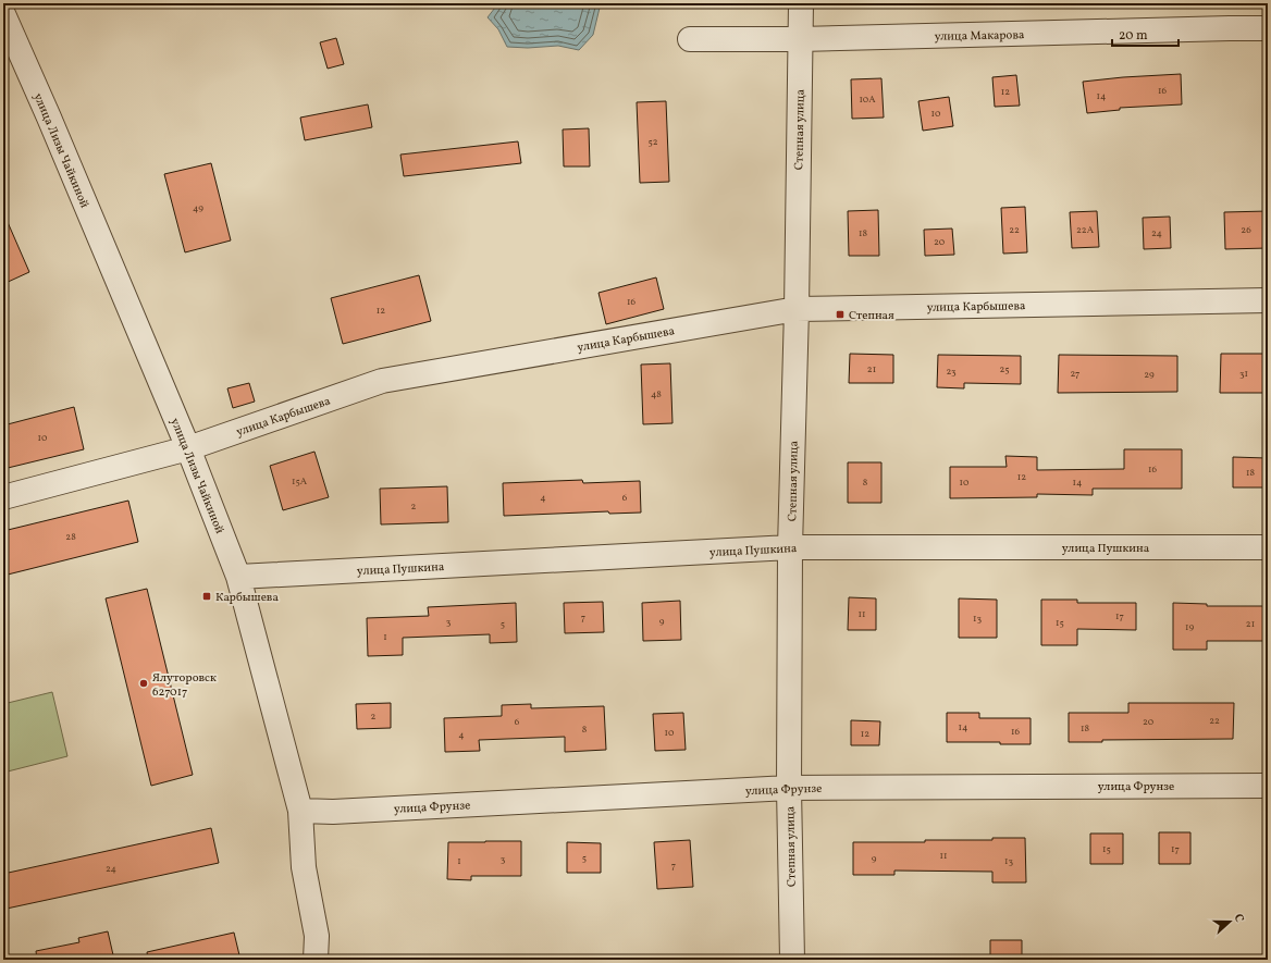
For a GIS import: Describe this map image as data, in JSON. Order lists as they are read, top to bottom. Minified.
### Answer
{"streets":{"street":["улица Макарова","Степная улица","улица Лизы Чайкиной","улица Карбышева","улица Пушкина","улица Фрунзе"]},"crossings":[["улица Макарова","Степная улица"],["Степная улица","улица Карбышева"],["Степная улица","улица Пушкина"],["Степная улица","улица Фрунзе"],["улица Лизы Чайкиной","улица Карбышева"],["улица Лизы Чайкиной","улица Пушкина"],["улица Лизы Чайкиной","улица Фрунзе"]],"places":{"transit":["Степная","Карбышева"],"other":["Ялуторовск 627017"]},"house_numbers":["16","12","14","10А","10","52","49","22","22А","26","18","24","20","16","12","21","25","23","27","31","29","48","10","16","18","12","15А","8","10","14","4","6","2","28","11","17","7","13","3","9","15","5","21","19","1","2","22","6","20","14","18","8","16","10","12","4","15","17","11","5","3","9","1","13","7","24"],"scale_bar":"20 m","north":"right"}
